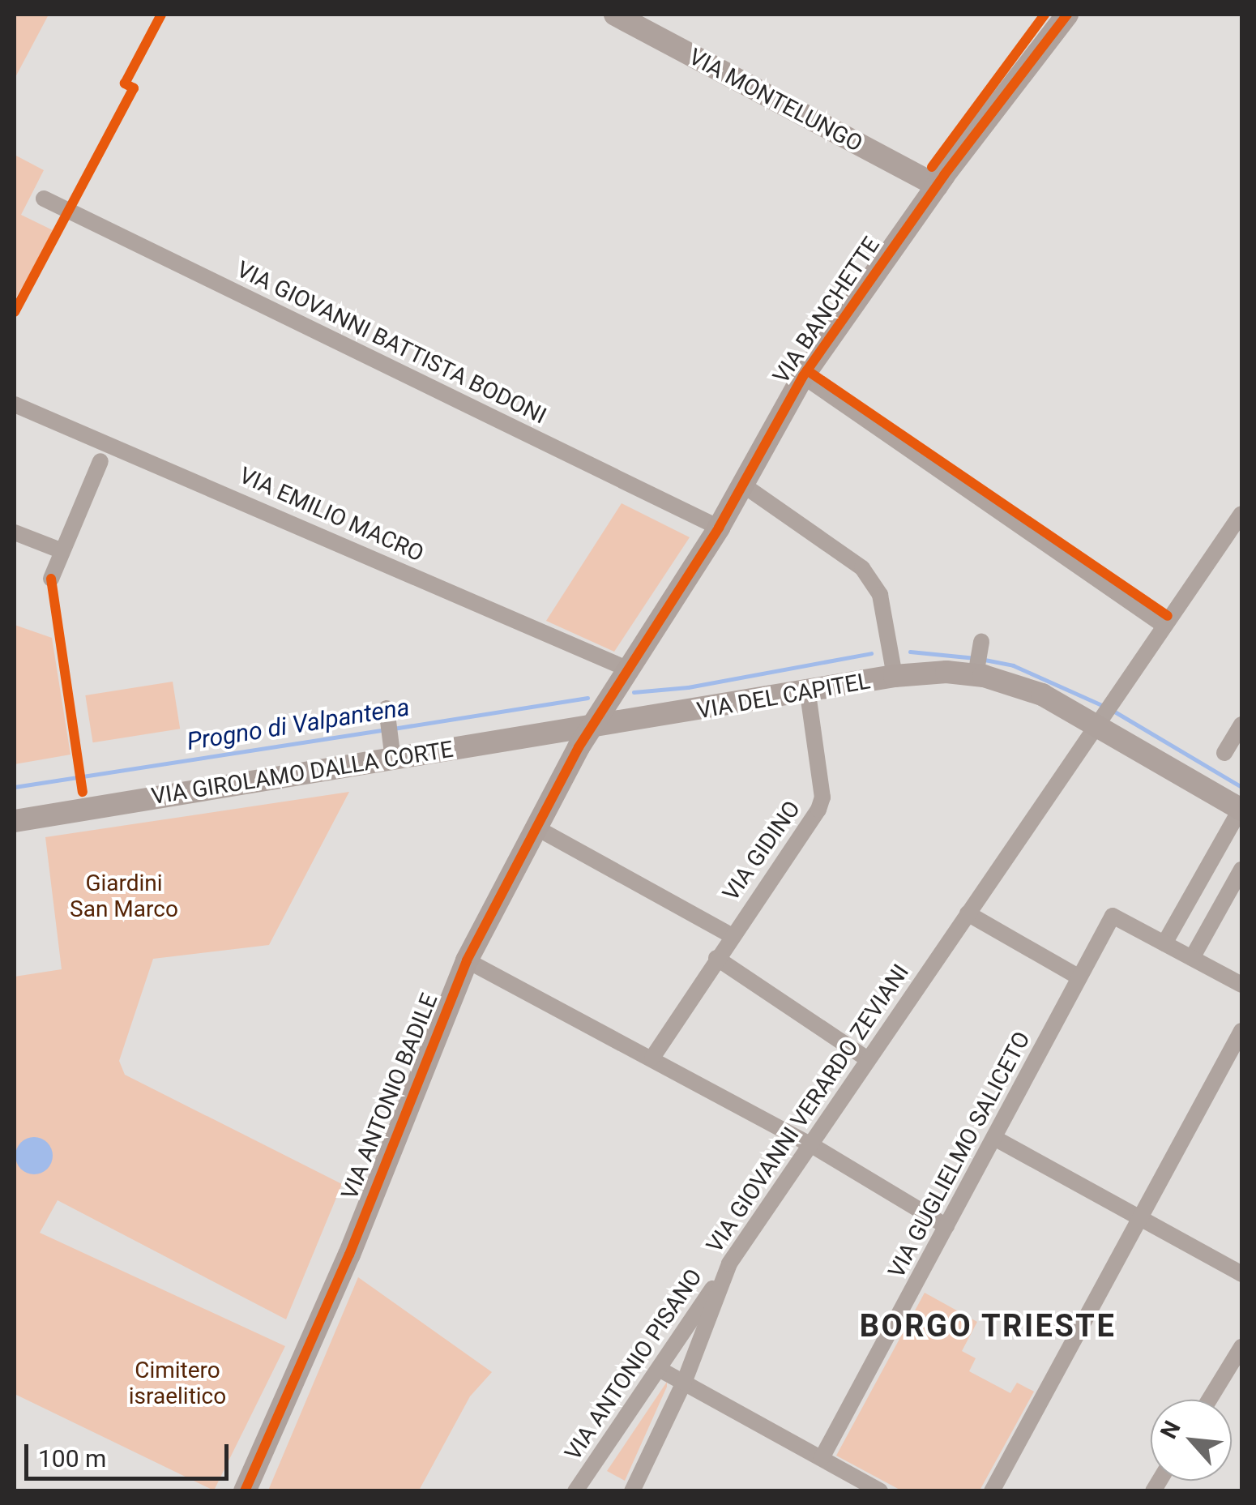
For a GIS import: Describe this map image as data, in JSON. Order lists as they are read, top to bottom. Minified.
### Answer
{"streets":{"street":["VIA MONTELUNGO","VIA BANCHETTE","VIA GIOVANNI BATTISTA BODONI","VIA EMILIO MACRO","VIA DEL CAPITEL","VIA GIROLAMO DALLA CORTE","VIA GIDINO","VIA ANTONIO BADILE","VIA GIOVANNI VERARDO ZEVIANI","VIA GUGLIELMO SALICETO","VIA ANTONIO PISANO"]},"crossings":[["VIA MONTELUNGO","VIA BANCHETTE"],["VIA BANCHETTE","VIA GIOVANNI BATTISTA BODONI"],["VIA BANCHETTE","VIA EMILIO MACRO"],["VIA BANCHETTE","VIA DEL CAPITEL"],["VIA BANCHETTE","VIA GIROLAMO DALLA CORTE"],["VIA BANCHETTE","VIA ANTONIO BADILE"],["VIA DEL CAPITEL","VIA GIROLAMO DALLA CORTE"],["VIA DEL CAPITEL","VIA GIDINO"],["VIA DEL CAPITEL","VIA ANTONIO BADILE"],["VIA DEL CAPITEL","VIA GIOVANNI VERARDO ZEVIANI"],["VIA GIROLAMO DALLA CORTE","VIA ANTONIO BADILE"],["VIA GIDINO","VIA ANTONIO BADILE"],["VIA GIOVANNI VERARDO ZEVIANI","VIA ANTONIO PISANO"]],"districts":["BORGO TRIESTE"],"water":["Progno di Valpantena"],"parks":["Giardini San Marco","Cimitero israelitico"],"scale_bar":"100 m","north":"top left"}
